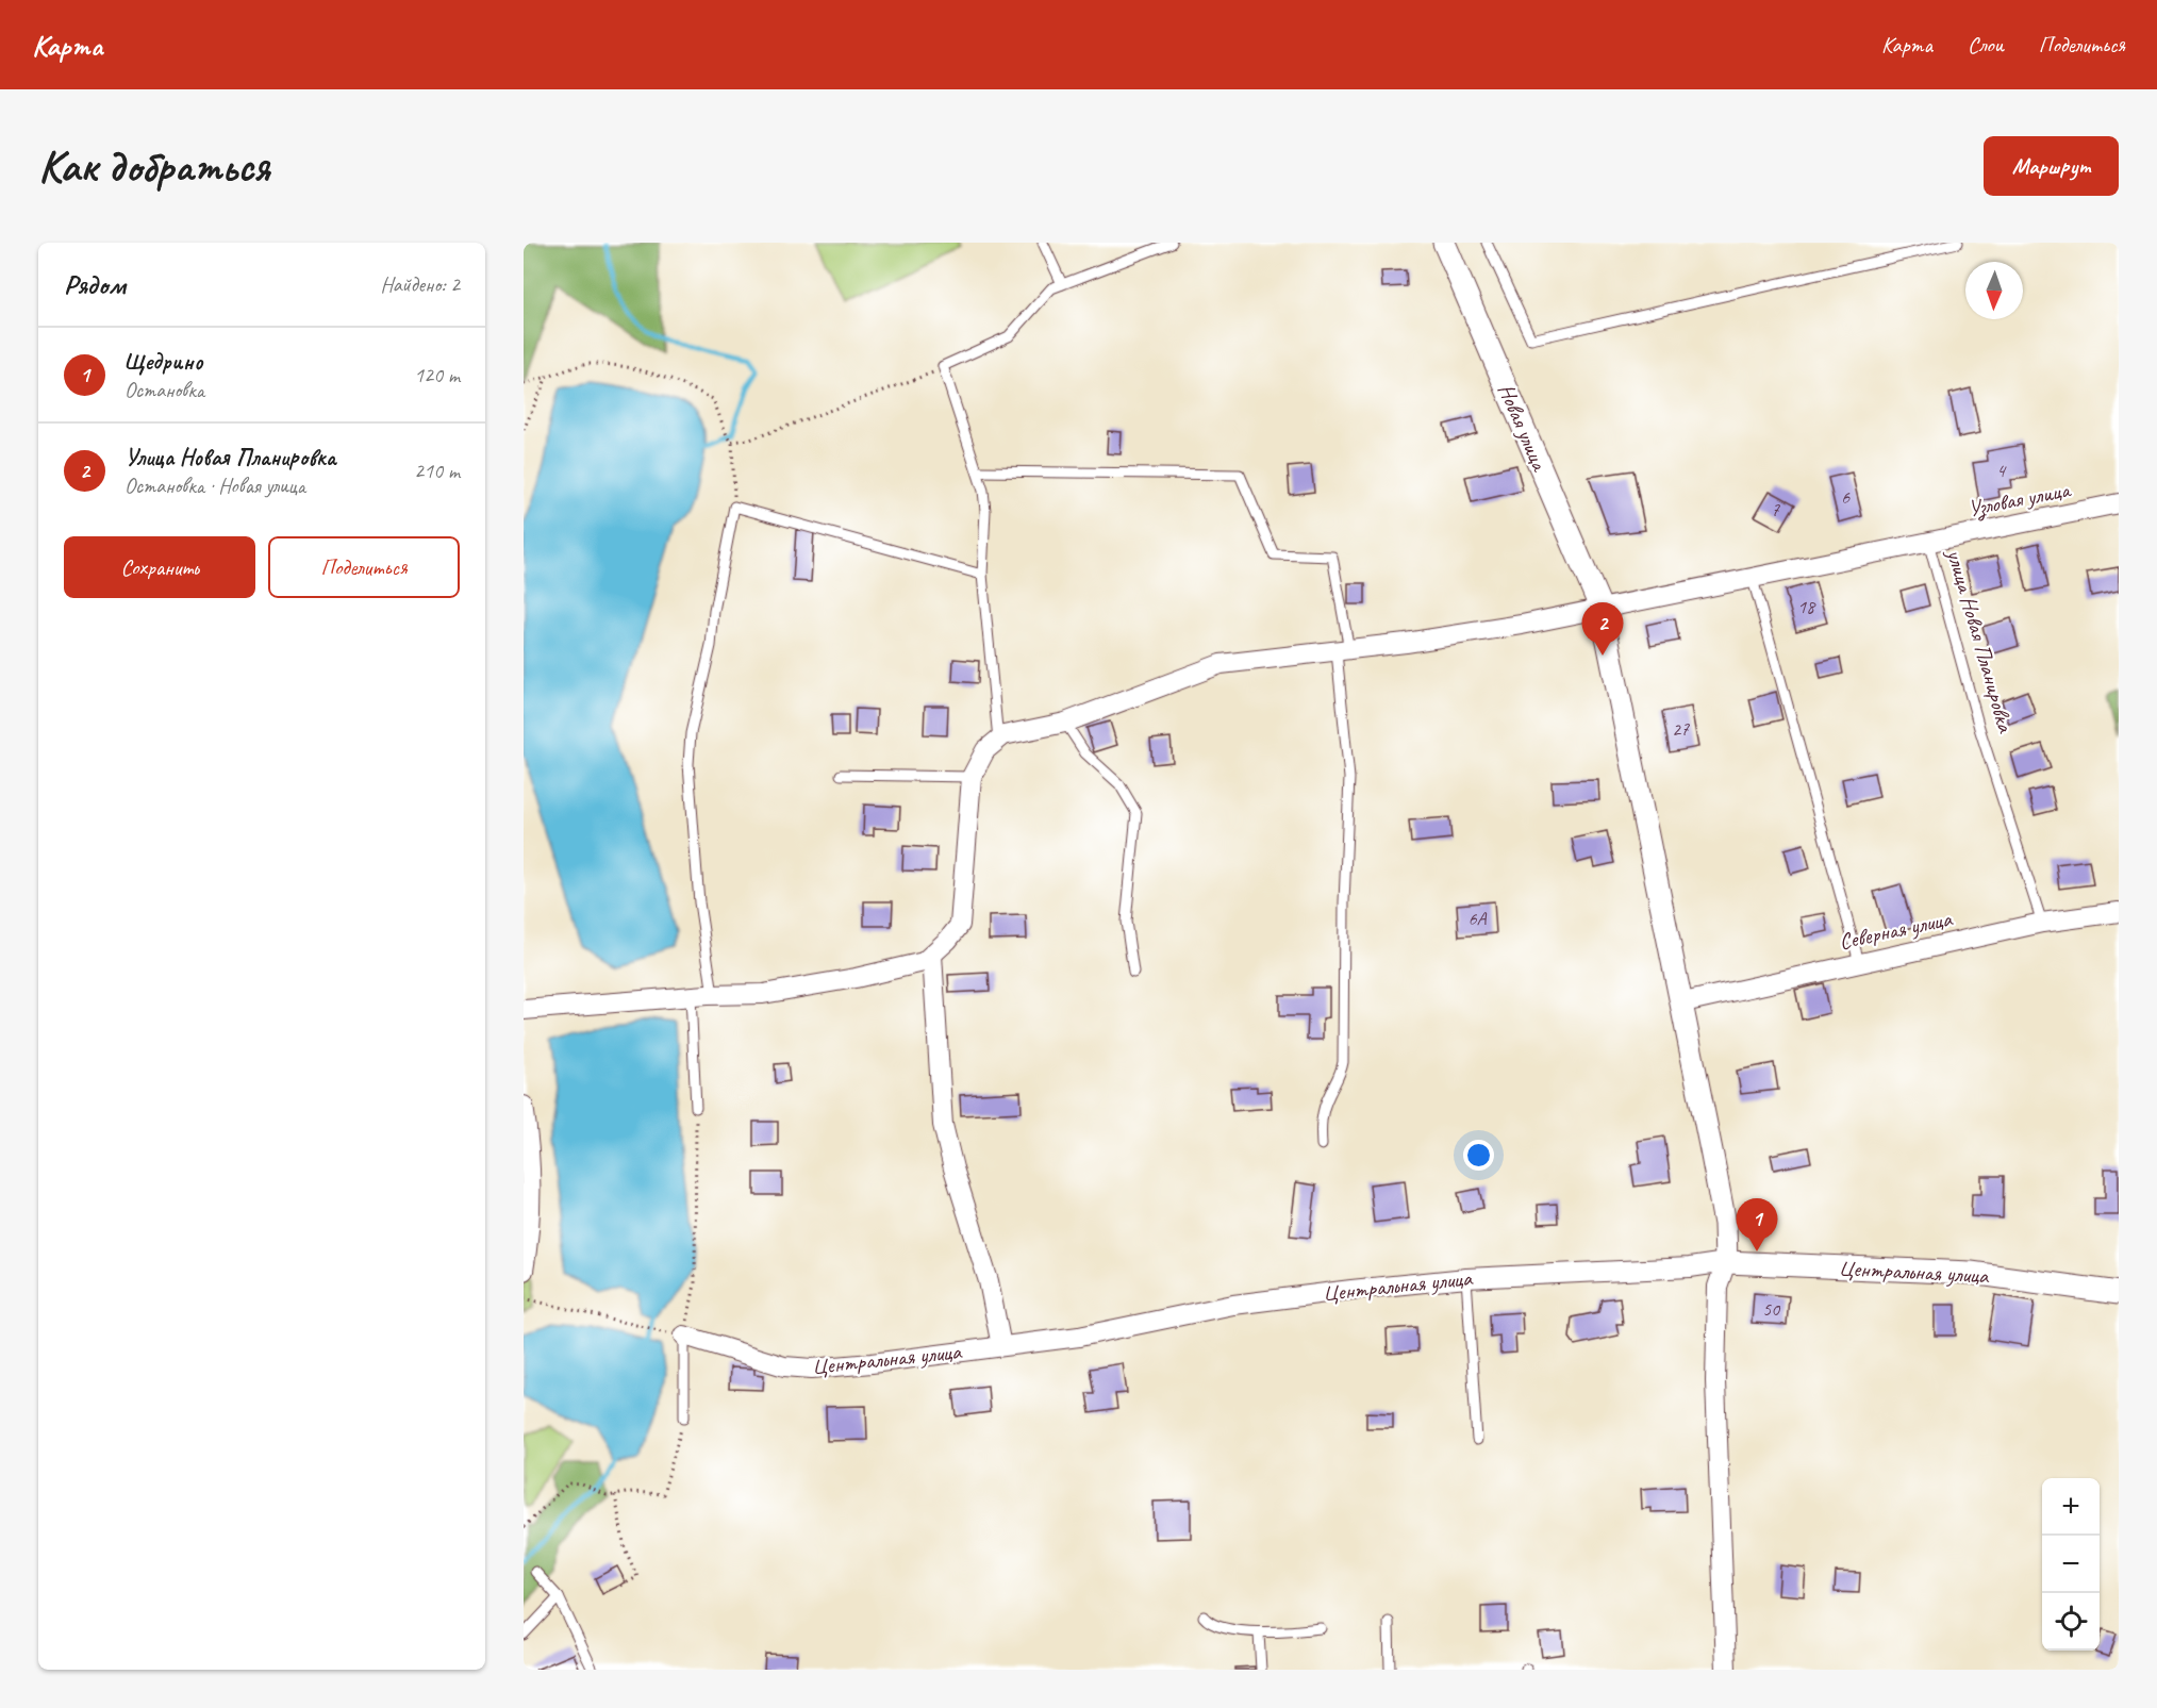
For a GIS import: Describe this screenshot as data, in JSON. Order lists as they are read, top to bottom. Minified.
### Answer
{"streets":{"street":["Новая улица","Узловая улица","улица Новая Планировка","Северная улица","Центральная улица"]},"crossings":[["Новая улица","улица Новая Планировка"],["Новая улица","Северная улица"],["Новая улица","Центральная улица"],["Узловая улица","улица Новая Планировка"],["улица Новая Планировка","Северная улица"]],"house_numbers":["4","6","7","18","27","6А","50"],"north":"bottom","page":{"header":"Карта","nav":["Карта","Слои","Поделиться"],"buttons":["Маршрут",["Сохранить","Поделиться"]],"title":"Как добраться","heading":["Рядом","Найдено: 2"],"list":[{"mark":"1","name":"Щедрино","note":"Остановка","value":"120 m"},{"mark":"2","name":"Улица Новая Планировка","note":"Остановка · Новая улица","value":"210 m"}],"pins":["2","1"],"map_buttons":["+","−"]}}
